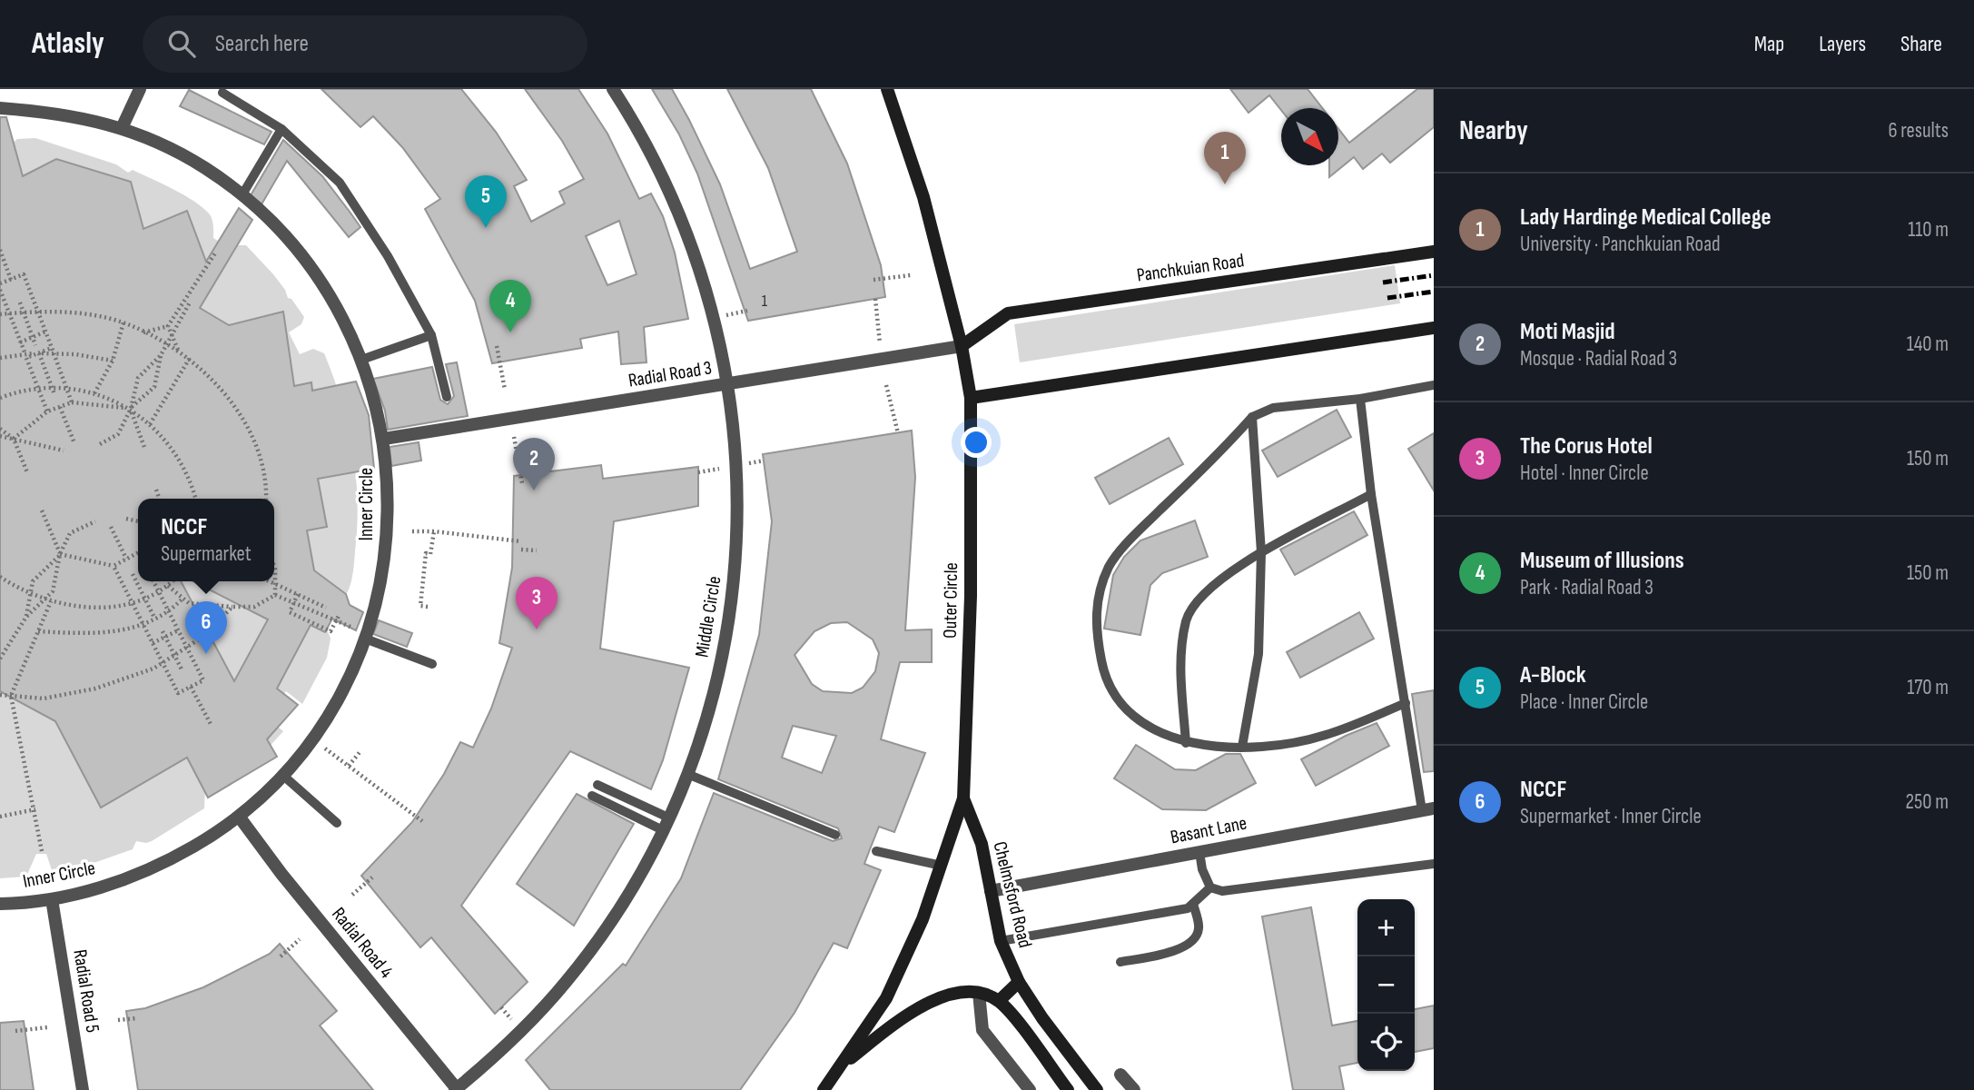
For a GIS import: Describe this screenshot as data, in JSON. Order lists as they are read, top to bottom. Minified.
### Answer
{"streets":{"main road":["Panchkuian Road","Outer Circle","Chelmsford Road"],"street":["Radial Road 3","Inner Circle","Middle Circle","Basant Lane","Radial Road 4","Radial Road 5"]},"crossings":[["Panchkuian Road","Radial Road 3"],["Panchkuian Road","Outer Circle"],["Radial Road 3","Inner Circle"],["Radial Road 3","Outer Circle"],["Radial Road 3","Middle Circle"],["Inner Circle","Radial Road 4"],["Inner Circle","Radial Road 5"],["Outer Circle","Chelmsford Road"],["Middle Circle","Radial Road 4"],["Basant Lane","Chelmsford Road"]],"house_numbers":["1"],"north":"bottom right","page":{"header":"Atlasly","search":"Search here","nav":["Map","Layers","Share"],"heading":["Nearby","6 results"],"pins":["1","5","4","2","3","6"],"list":[{"mark":"1","name":"Lady Hardinge Medical College","note":"University · Panchkuian Road","value":"110 m"},{"mark":"2","name":"Moti Masjid","note":"Mosque · Radial Road 3","value":"140 m"},{"mark":"3","name":"The Corus Hotel","note":"Hotel · Inner Circle","value":"150 m"},{"mark":"4","name":"Museum of Illusions","note":"Park · Radial Road 3","value":"150 m"},{"mark":"5","name":"A-Block","note":"Place · Inner Circle","value":"170 m"},{"mark":"6","name":"NCCF","note":"Supermarket · Inner Circle","value":"250 m"}],"popup":["NCCF","Supermarket"],"map_buttons":["+","−"]}}
